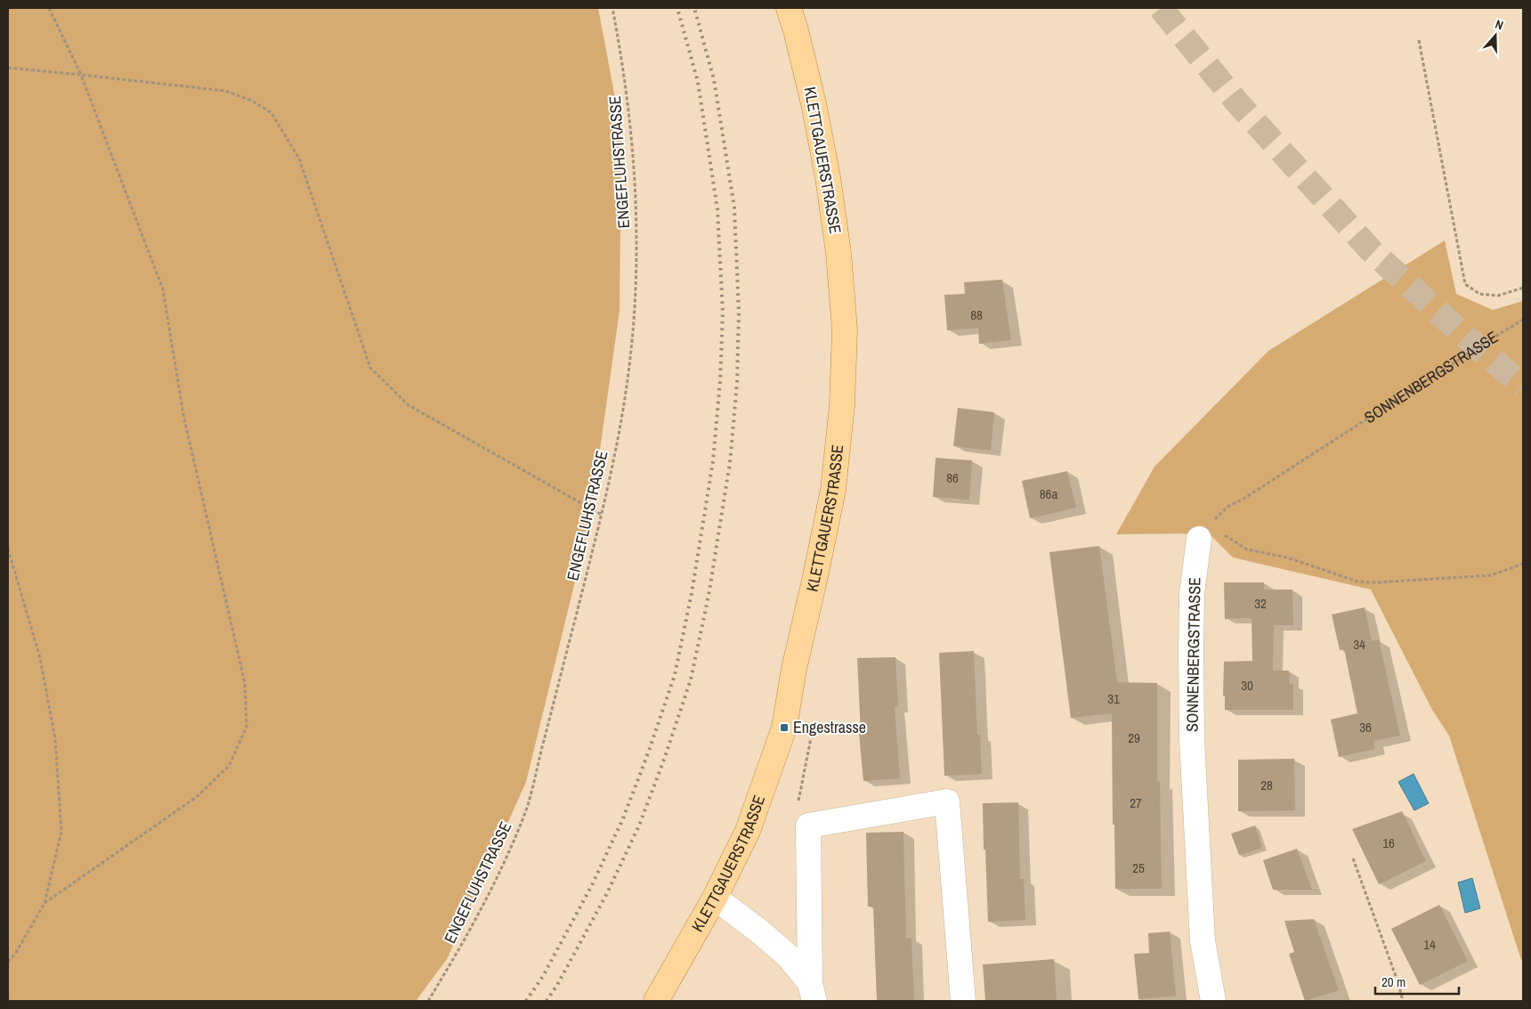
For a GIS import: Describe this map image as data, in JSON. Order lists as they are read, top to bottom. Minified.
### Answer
{"streets":{"main road":["KLETTGAUERSTRASSE"],"street":["SONNENBERGSTRASSE"],"path":["ENGEFLUHSTRASSE"]},"places":{"transit":["Engestrasse"]},"house_numbers":["88","86","86a","32","34","30","31","36","29","28","27","16","25","14"],"scale_bar":"20 m","north":"top"}
